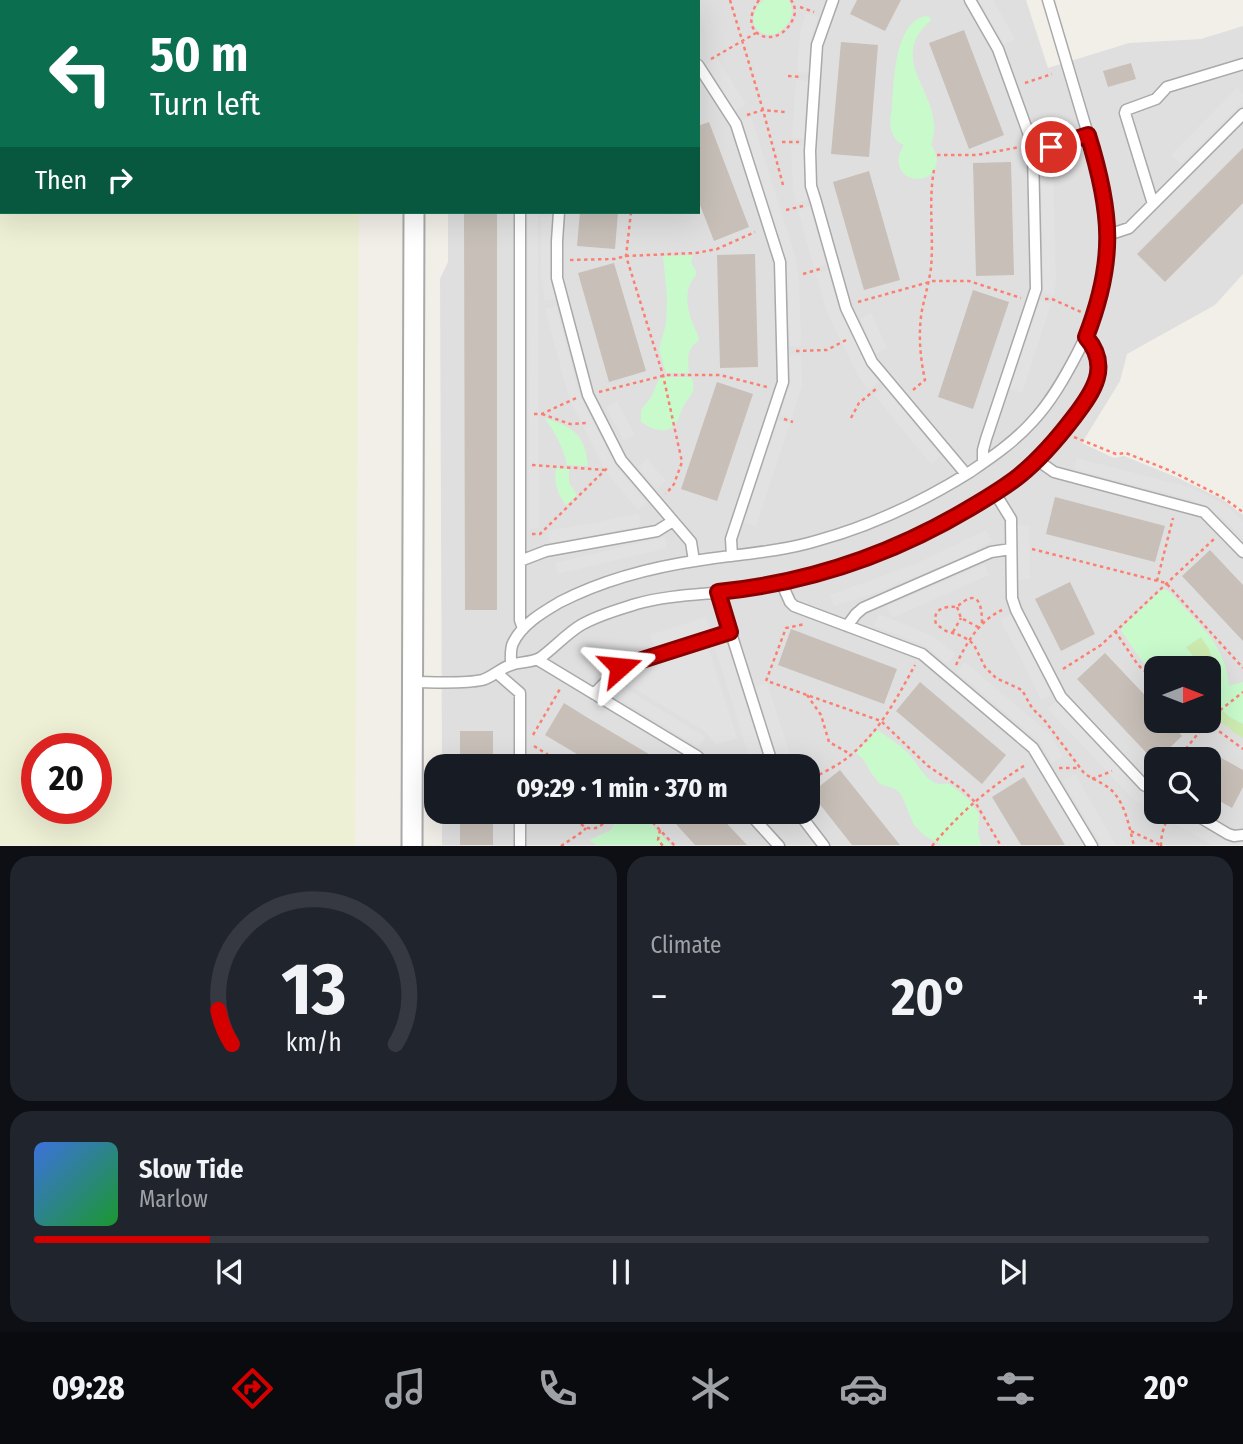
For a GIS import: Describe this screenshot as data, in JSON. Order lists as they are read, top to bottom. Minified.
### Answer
{"north":"right","page":{"turn":["50 m","Turn left"],"then":"Then","limit":"20","trip":"09:29 · 1 min · 370 m","tile":"Climate","heat":["−","20°","+"],"song":["Slow Tide","Marlow"],"tabs":["09:28","20°"],"gauge":["13","km/h"]}}
